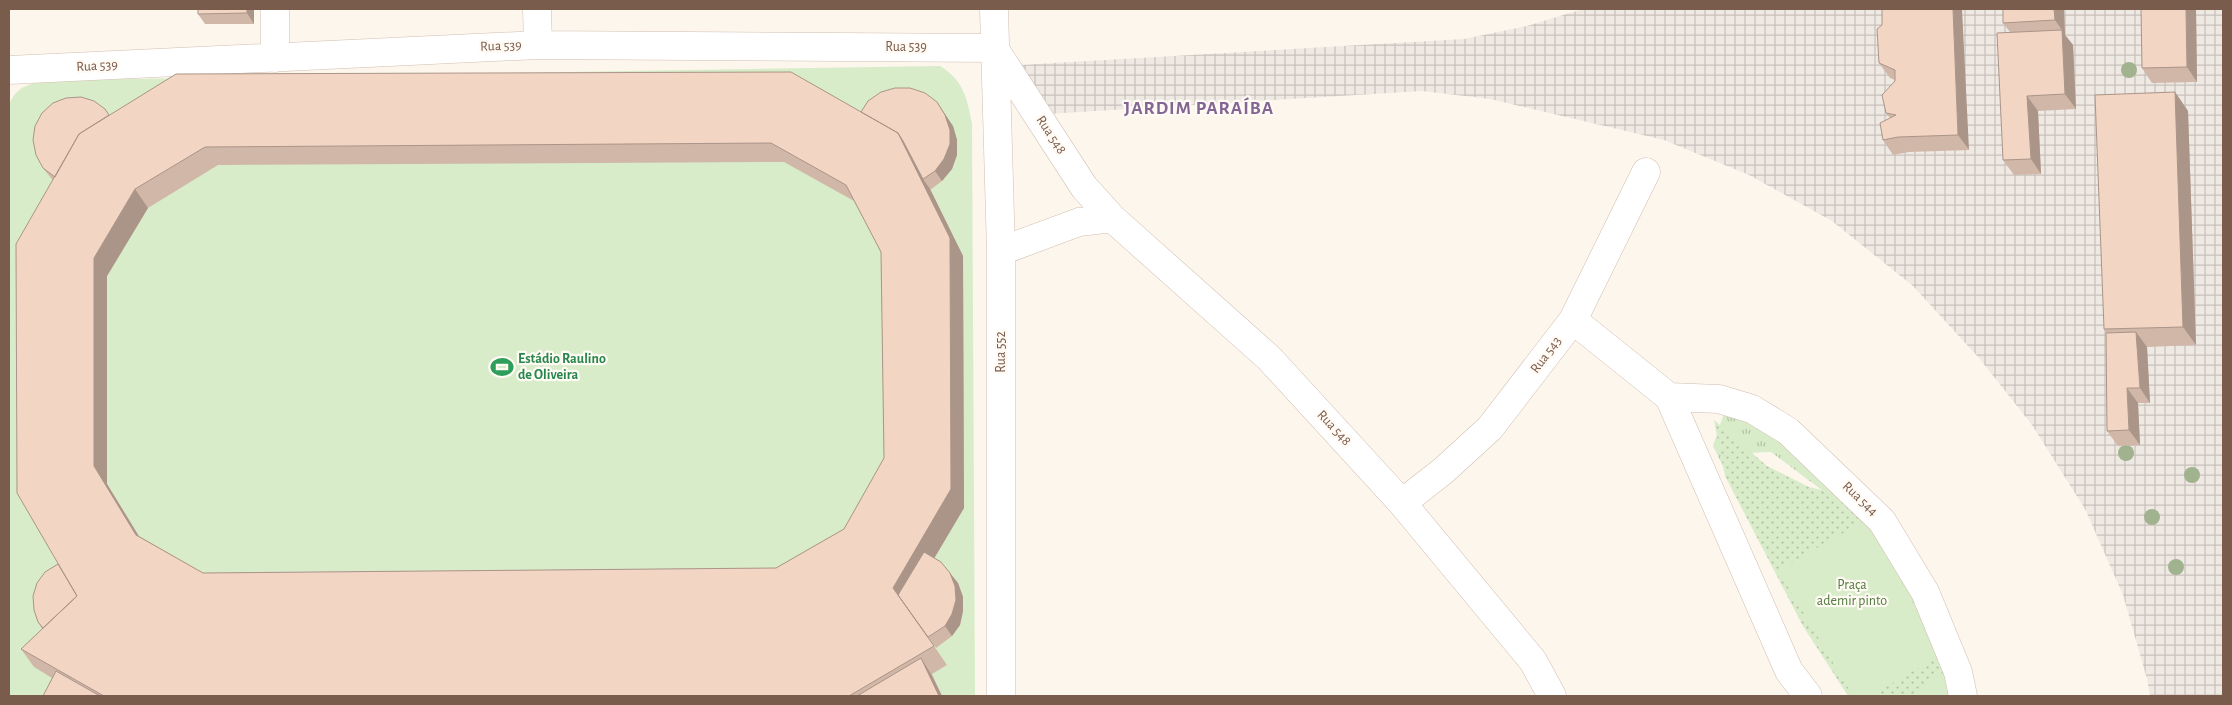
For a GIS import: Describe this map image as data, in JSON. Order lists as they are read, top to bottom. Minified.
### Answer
{"streets":{"street":["Rua 539","Rua 548","Rua 552","Rua 543","Rua 544"]},"crossings":[["Rua 539","Rua 548"],["Rua 539","Rua 552"],["Rua 548","Rua 552"],["Rua 548","Rua 543"]],"districts":["JARDIM PARAÍBA"],"parks":["Praça ademir pinto"],"places":{"sports":["Estádio Raulino de Oliveira"]}}
